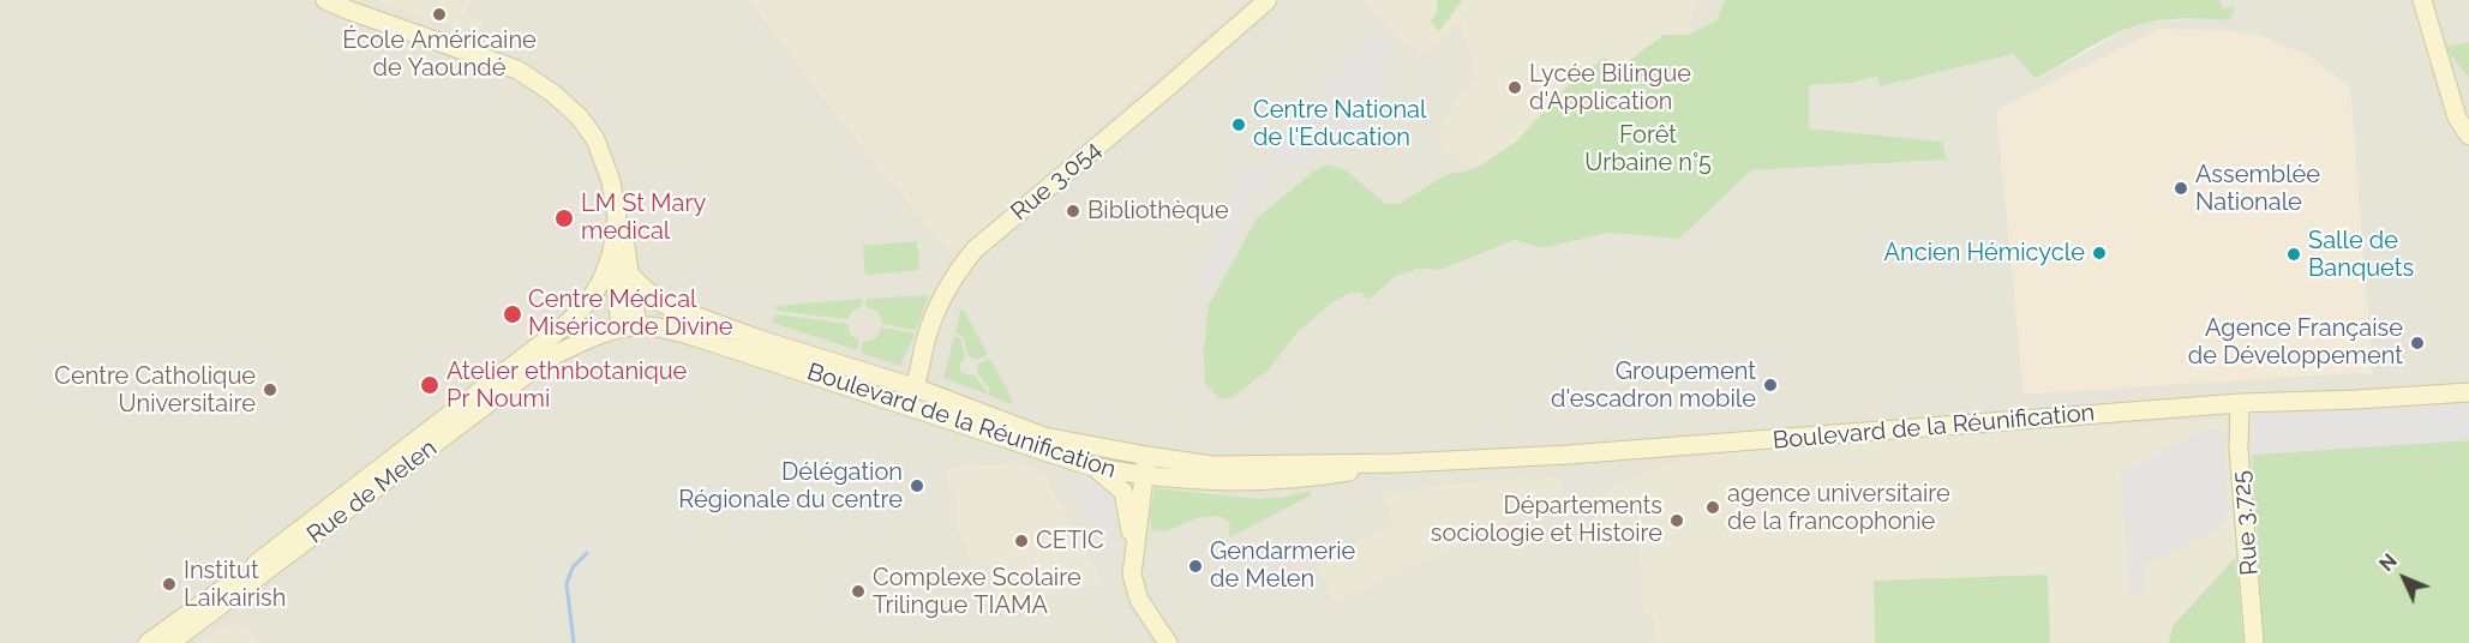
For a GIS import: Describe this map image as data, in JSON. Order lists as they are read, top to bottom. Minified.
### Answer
{"streets":{"main road":["Rue 3.054","Boulevard de la Réunification","Rue de Melen","Rue 3.725"]},"crossings":[["Rue 3.054","Boulevard de la Réunification"],["Boulevard de la Réunification","Rue de Melen"],["Boulevard de la Réunification","Rue 3.725"]],"parks":["Forêt Urbaine n°5"],"places":["École Américaine de Yaoundé","Lycée Bilingue d'Application","Centre National de l'Education","Assemblée Nationale","Bibliothèque","LM St Mary medical","Ancien Hémicycle","Salle de Banquets","Centre Médical Miséricorde Divine","Agence Française de Développement","Atelier ethnbotanique Pr Noumi","Groupement d'escadron mobile","Centre Catholique Universitaire","Délégation Régionale du centre","agence universitaire de la francophonie","Départements sociologie et Histoire","CETIC","Gendarmerie de Melen","Institut Laikairish","Complexe Scolaire Trilingue TIAMA"],"north":"top left"}
